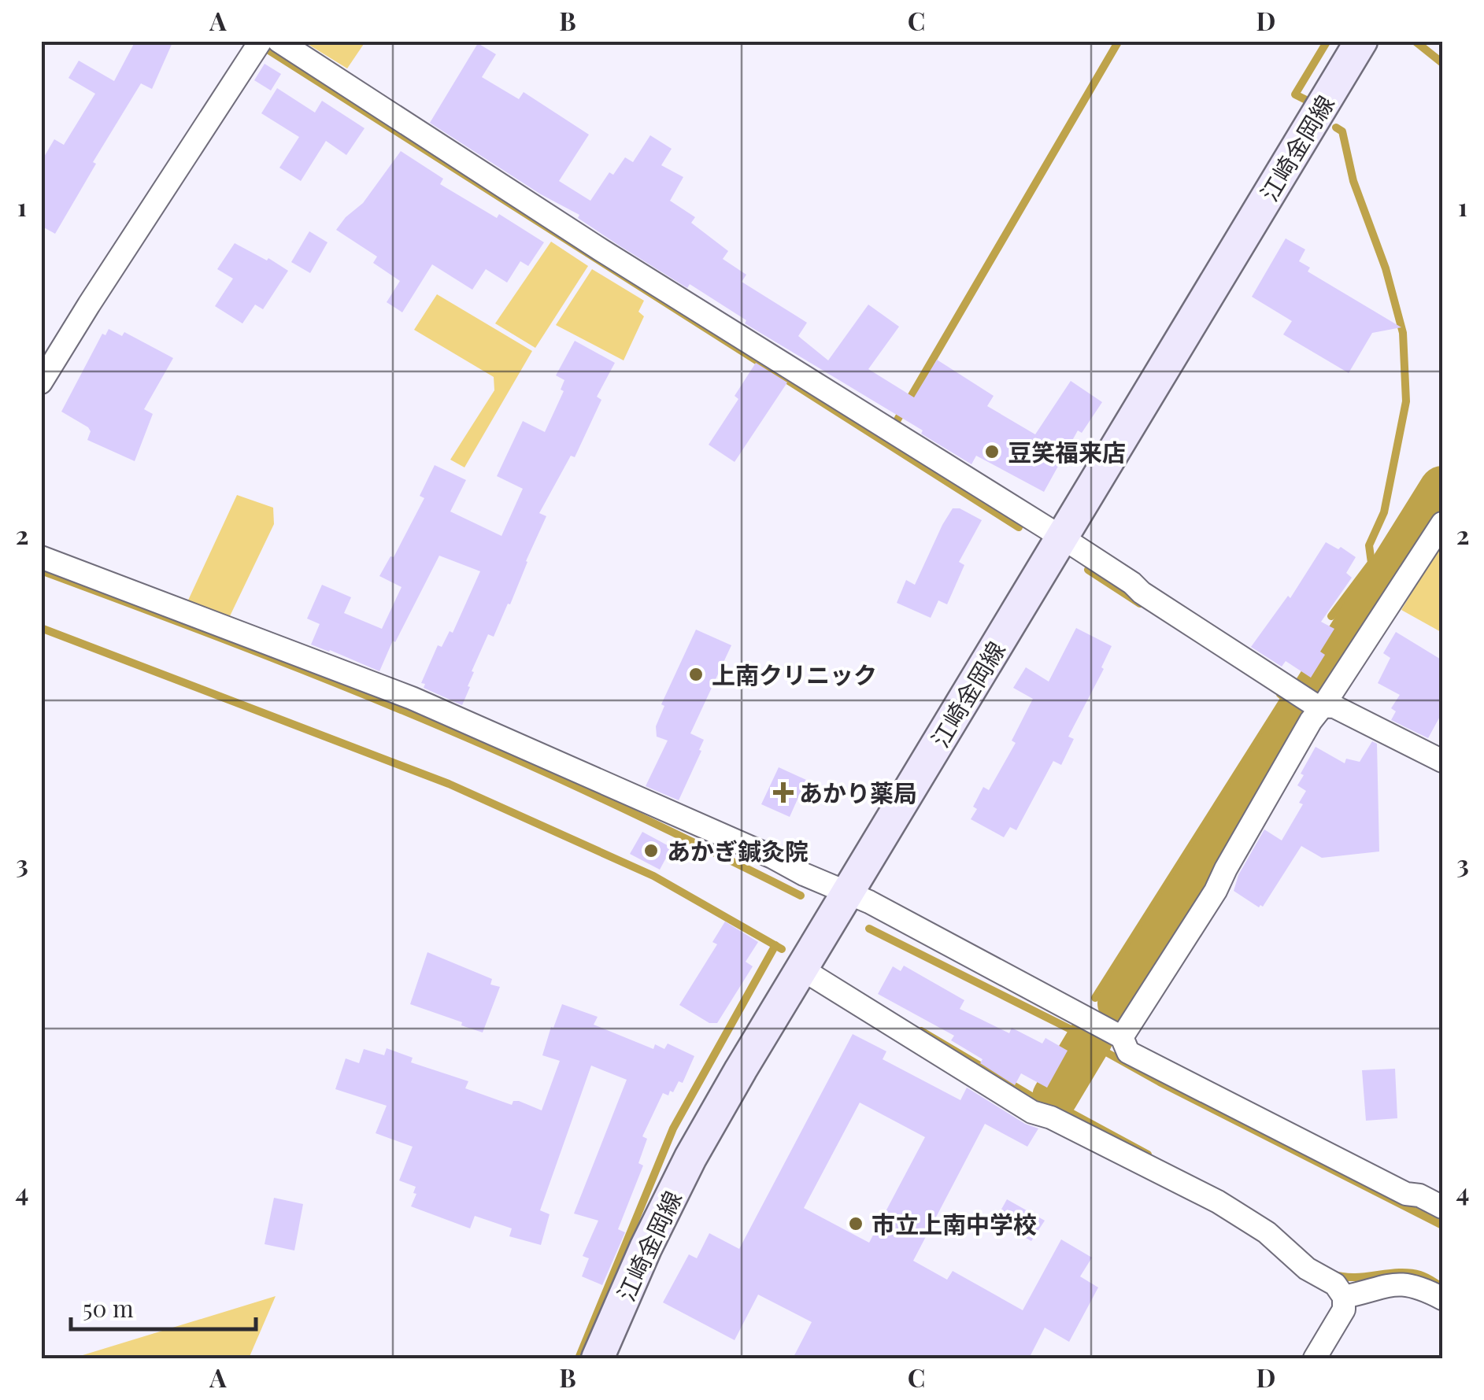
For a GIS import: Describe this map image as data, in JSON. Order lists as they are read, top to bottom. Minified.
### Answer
{"streets":{"main road":["江崎金岡線"]},"places":{"other":["豆笑福来店","上南クリニック","あかぎ鍼灸院","市立上南中学校"],"health":["あかり薬局"]},"scale_bar":"50 m","grid":{"columns":["A","B","C","D"],"rows":["1","2","3","4"]}}
